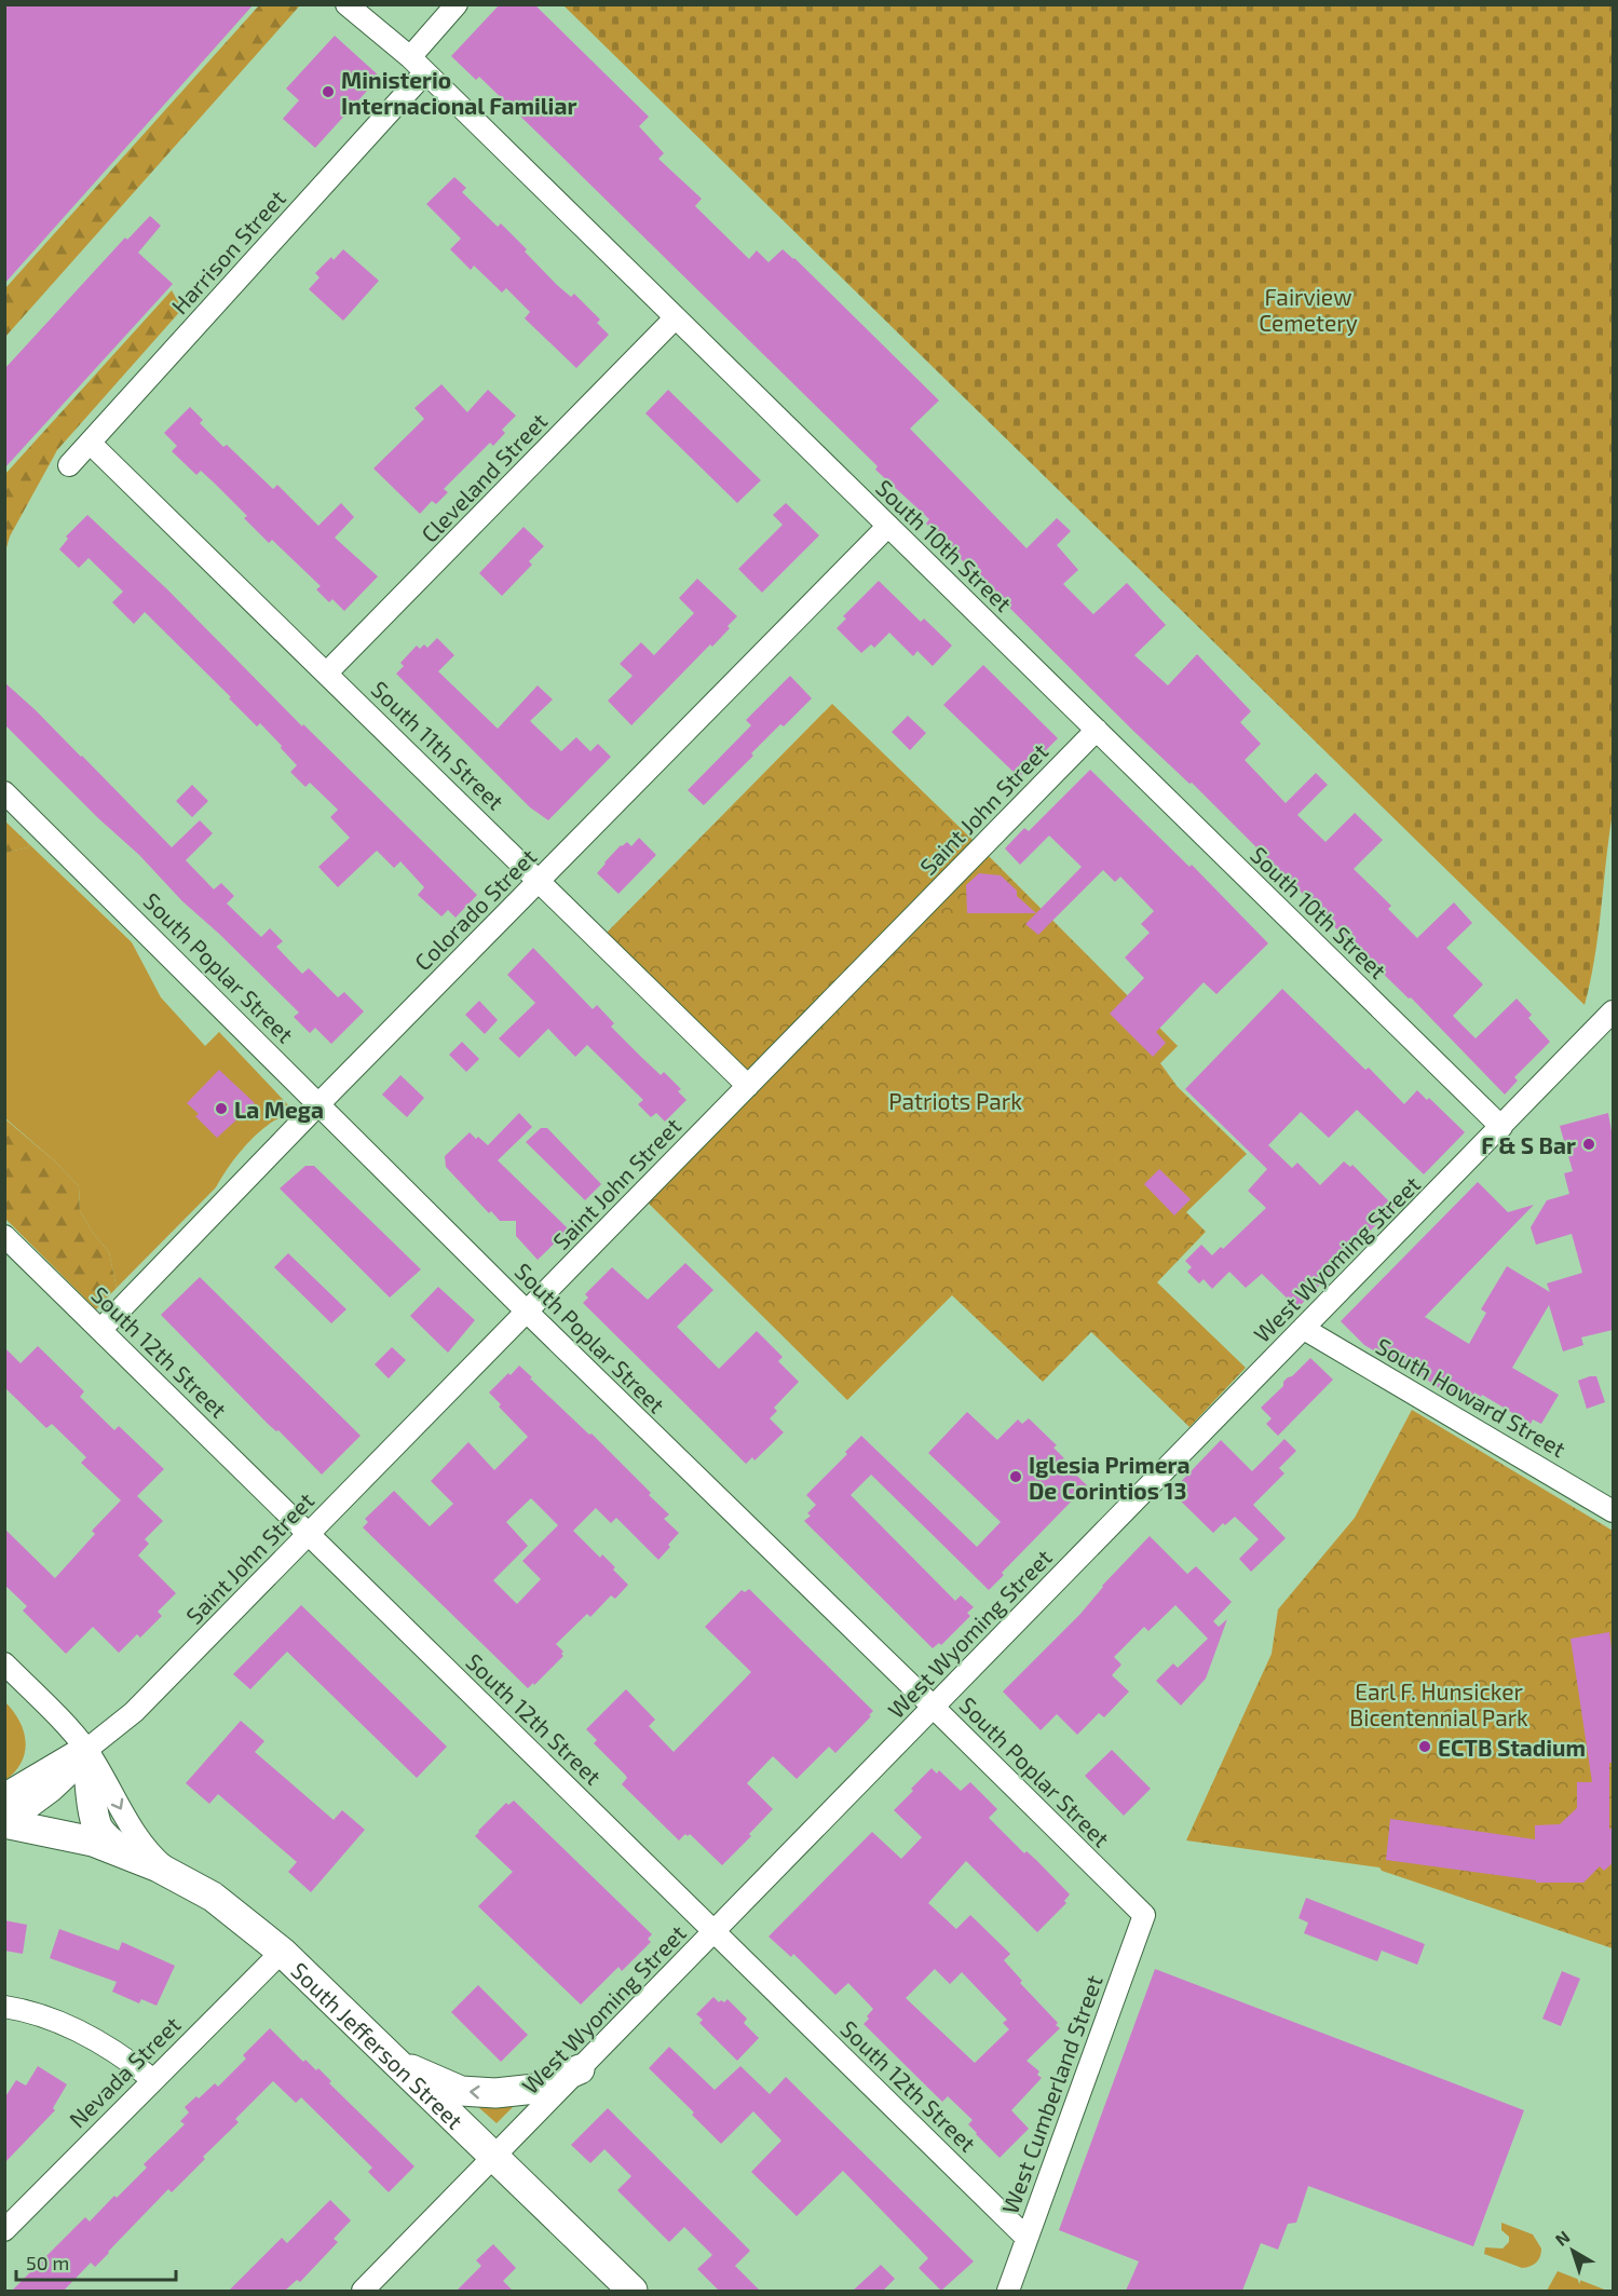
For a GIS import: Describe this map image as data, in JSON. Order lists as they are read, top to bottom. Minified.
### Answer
{"streets":{"main road":["South Jefferson Street"],"street":["Harrison Street","Cleveland Street","South 10th Street","South 11th Street","Saint John Street","Colorado Street","South Poplar Street","West Wyoming Street","South 12th Street","South Howard Street","Nevada Street","West Cumberland Street"]},"crossings":[["Harrison Street","South 10th Street"],["Harrison Street","South 11th Street"],["Cleveland Street","South 10th Street"],["Cleveland Street","South 11th Street"],["South 10th Street","Saint John Street"],["South 10th Street","Colorado Street"],["South 10th Street","West Wyoming Street"],["South 11th Street","Saint John Street"],["South 11th Street","Colorado Street"],["Saint John Street","South Poplar Street"],["Saint John Street","South 12th Street"],["Saint John Street","South Jefferson Street"],["Colorado Street","South Poplar Street"],["Colorado Street","South 12th Street"],["South Poplar Street","West Wyoming Street"],["South Poplar Street","West Cumberland Street"],["West Wyoming Street","South 12th Street"],["West Wyoming Street","South Howard Street"],["West Wyoming Street","South Jefferson Street"],["South 12th Street","West Cumberland Street"],["South Jefferson Street","Nevada Street"]],"parks":["Fairview Cemetery","Patriots Park","Earl F. Hunsicker Bicentennial Park"],"places":["Ministerio Internacional Familiar","La Mega","F & S Bar","Iglesia Primera De Corintios 13","ECTB Stadium"],"scale_bar":"50 m","north":"top left"}
